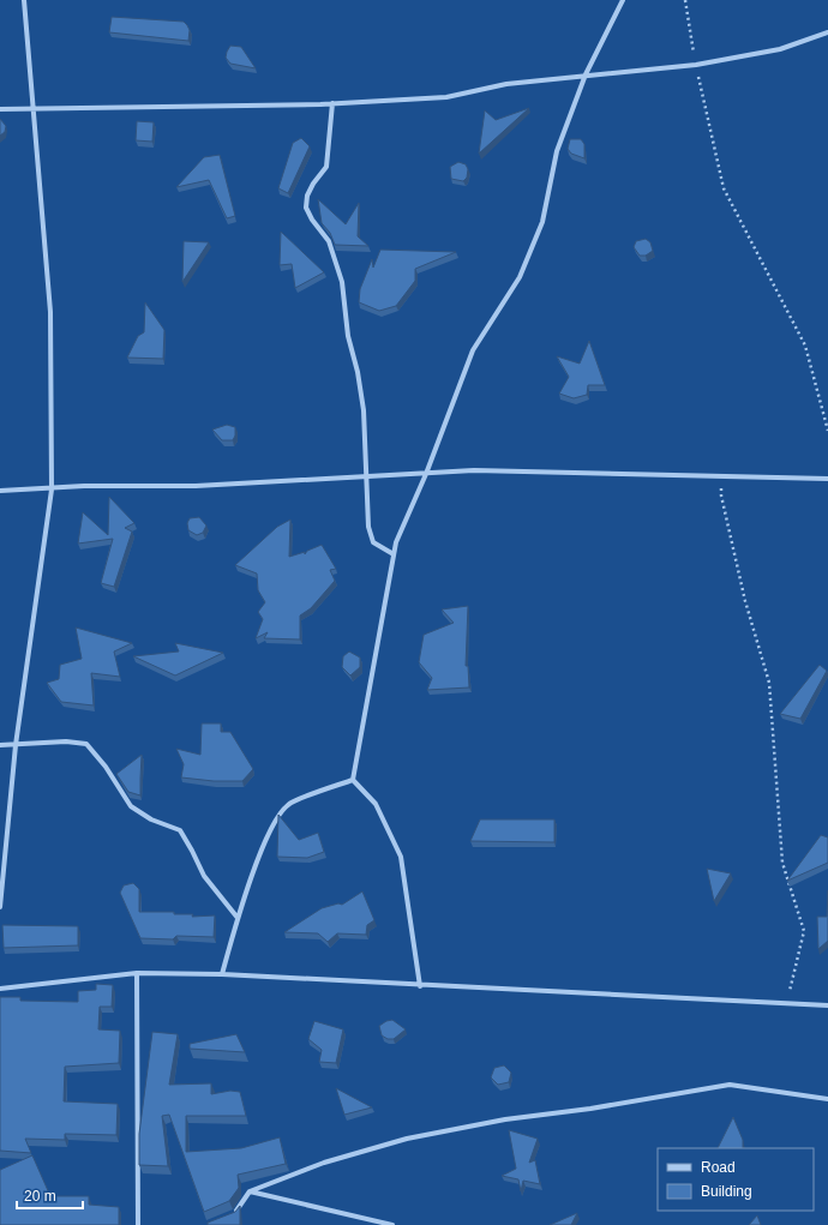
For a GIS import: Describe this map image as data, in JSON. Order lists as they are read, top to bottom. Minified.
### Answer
{"legend":["Road","Building"],"scale_bar":"20 m"}
